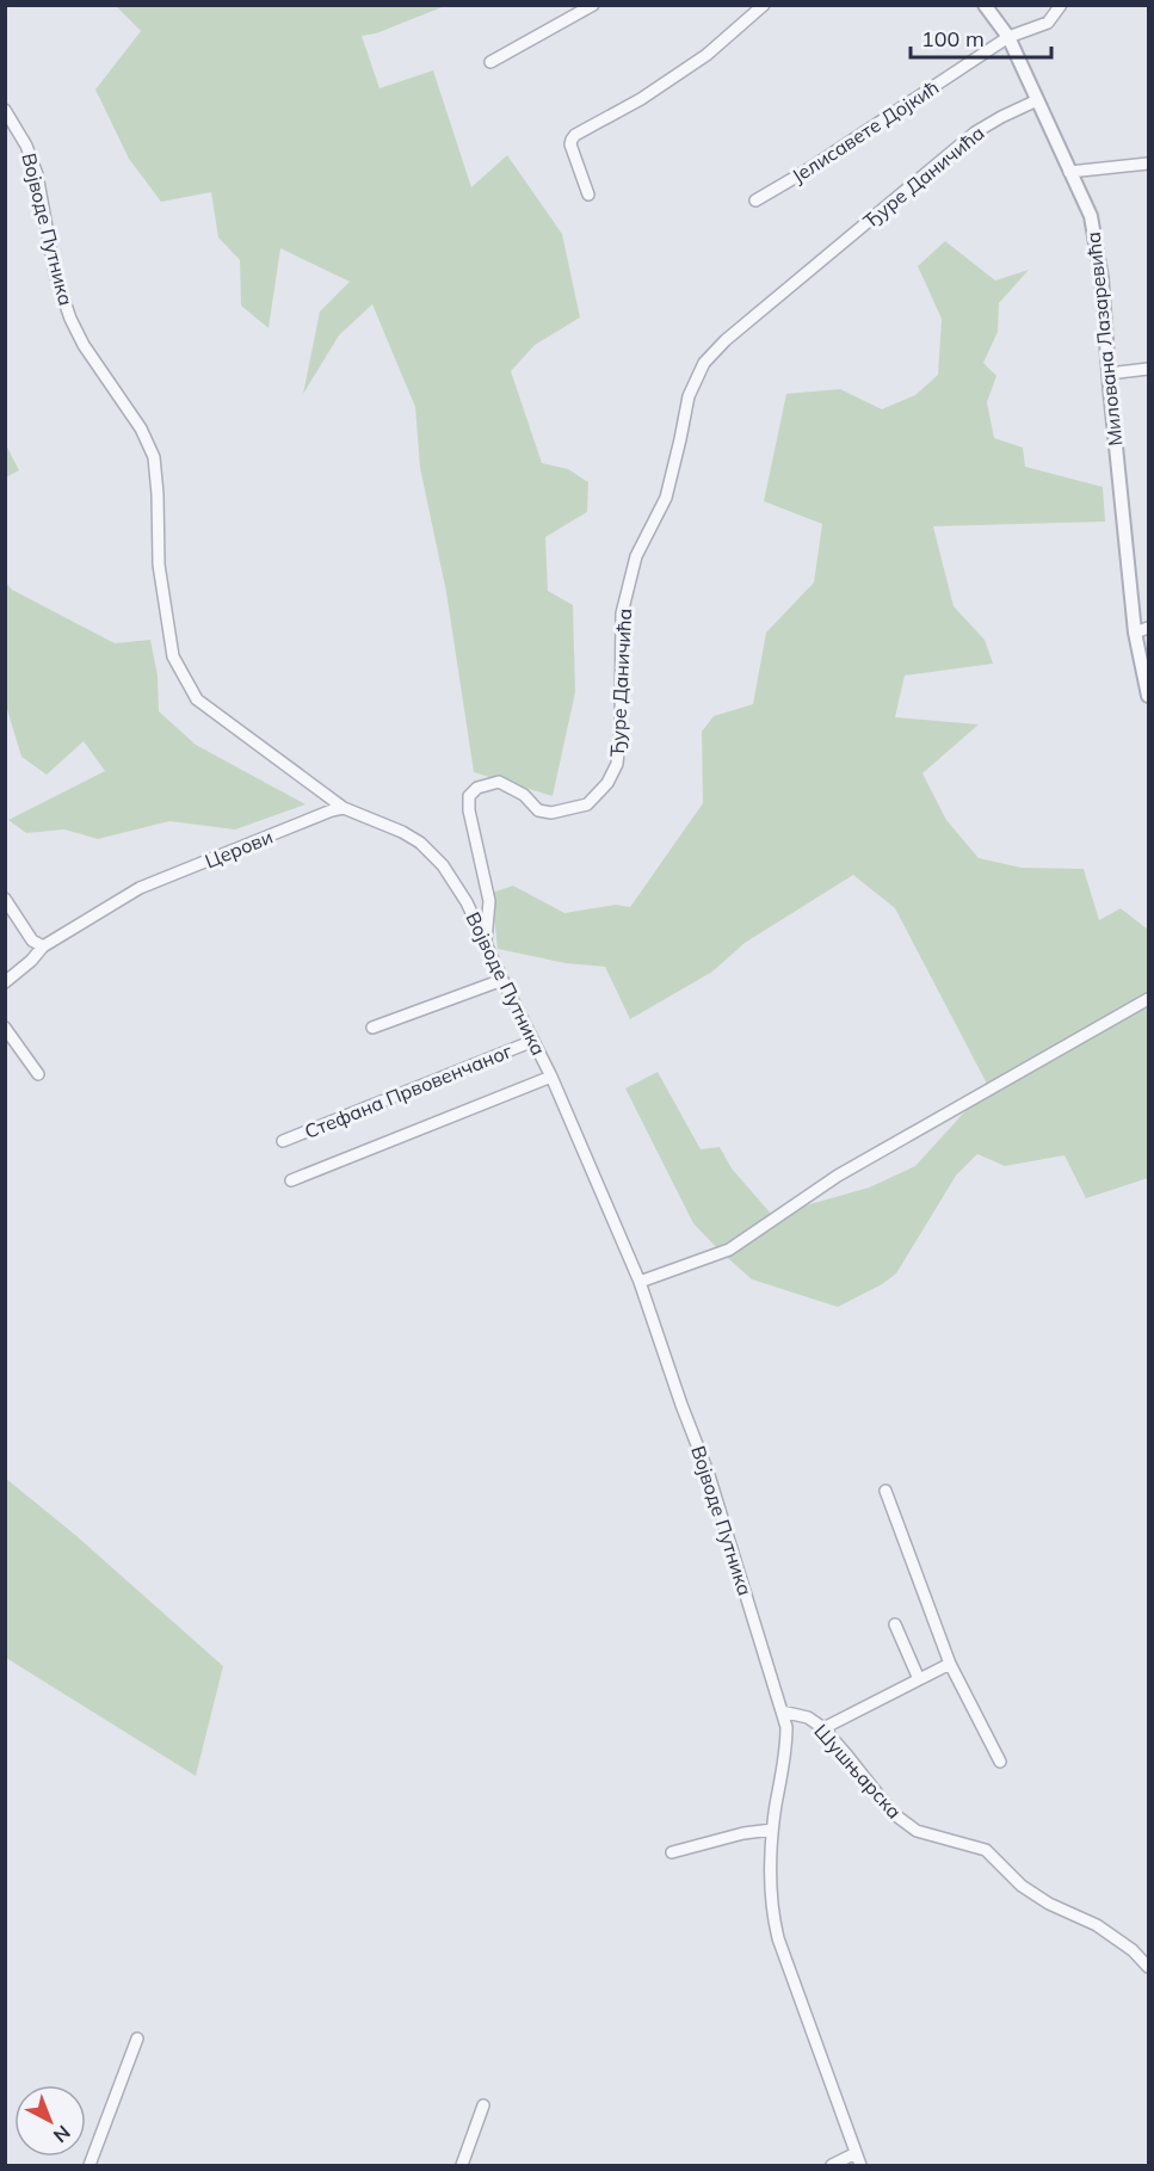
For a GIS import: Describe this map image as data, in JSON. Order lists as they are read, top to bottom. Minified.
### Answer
{"streets":{"street":["Јелисавете Дојкић","Ђуре Даничића","Војводе Путника","Милована Лазаревића","Церови","Стефана Првовенчаног","Шушњарска"]},"crossings":[["Јелисавете Дојкић","Милована Лазаревића"],["Ђуре Даничића","Војводе Путника"],["Ђуре Даничића","Милована Лазаревића"],["Војводе Путника","Церови"],["Војводе Путника","Стефана Првовенчаног"],["Војводе Путника","Шушњарска"]],"scale_bar":"100 m","north":"bottom right"}
